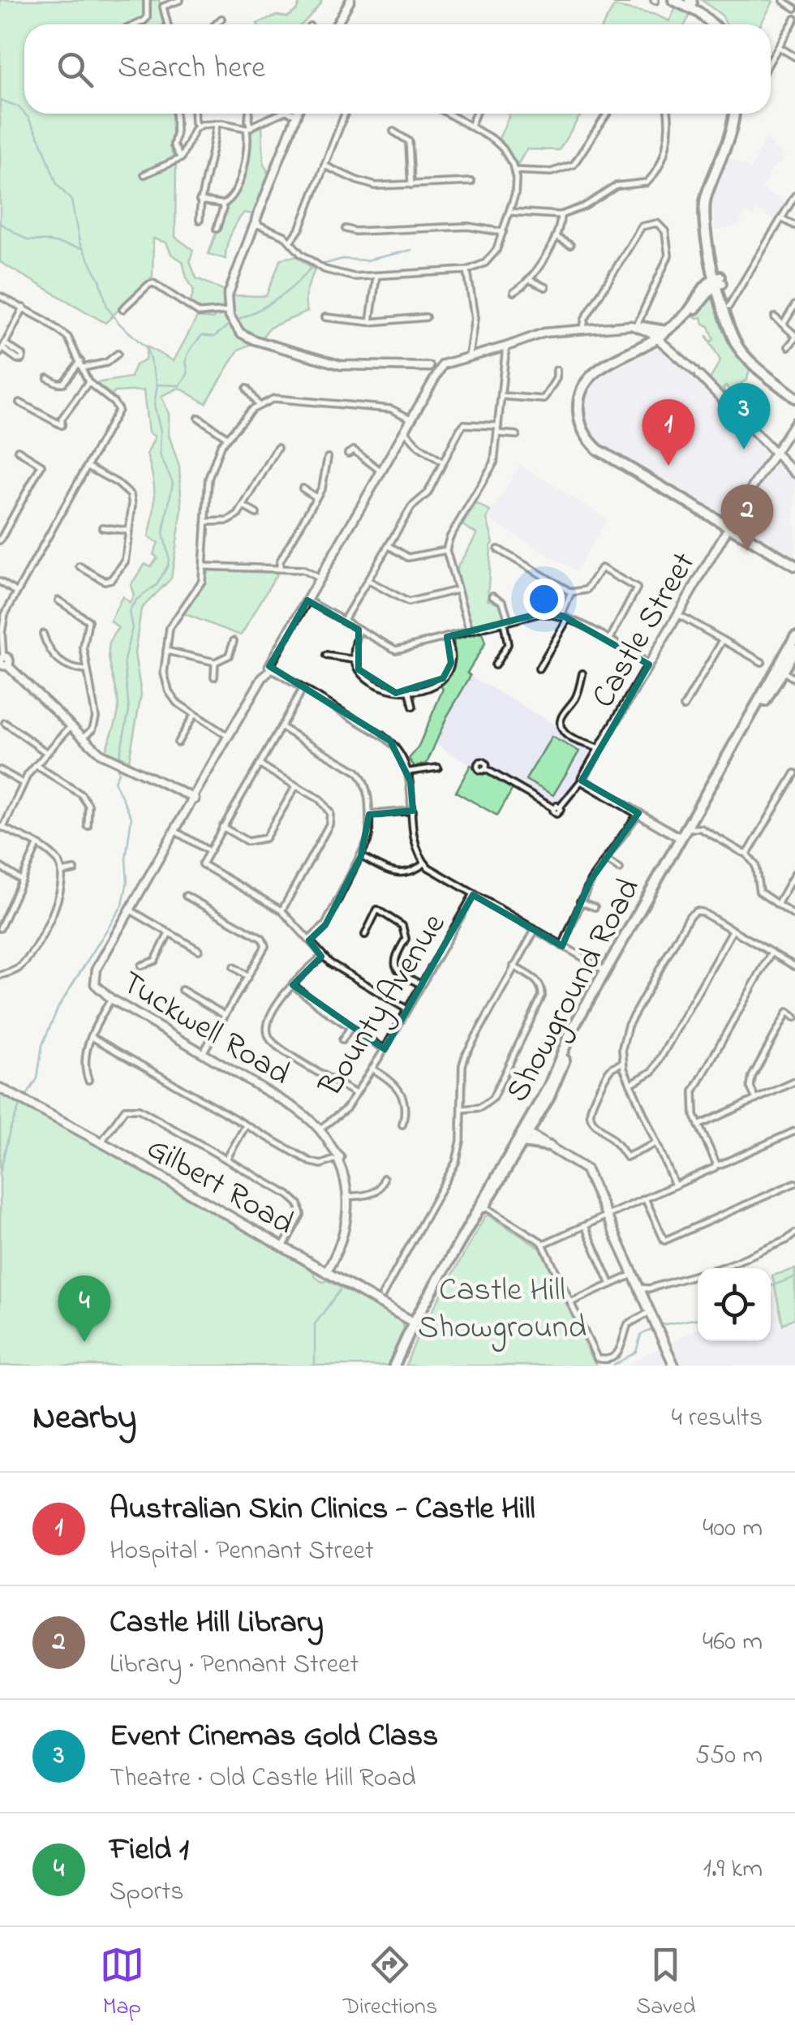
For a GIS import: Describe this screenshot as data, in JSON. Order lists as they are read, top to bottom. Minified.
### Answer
{"streets":{"main road":["Showground Road","Gilbert Road"],"street":["Castle Street","Bounty Avenue","Tuckwell Road"]},"crossings":[["Showground Road","Gilbert Road"],["Bounty Avenue","Tuckwell Road"],["Tuckwell Road","Gilbert Road"]],"parks":["Castle Hill Showground"],"page":{"search":"Search here","pins":["3","1","2","4"],"heading":["Nearby","4 results"],"list":[{"mark":"1","name":"Australian Skin Clinics - Castle Hill","note":"Hospital · Pennant Street","value":"400 m"},{"mark":"2","name":"Castle Hill Library","note":"Library · Pennant Street","value":"460 m"},{"mark":"3","name":"Event Cinemas Gold Class","note":"Theatre · Old Castle Hill Road","value":"550 m"},{"mark":"4","name":"Field 1","note":"Sports","value":"1.9 km"}],"nav":["Map","Directions","Saved"]}}
